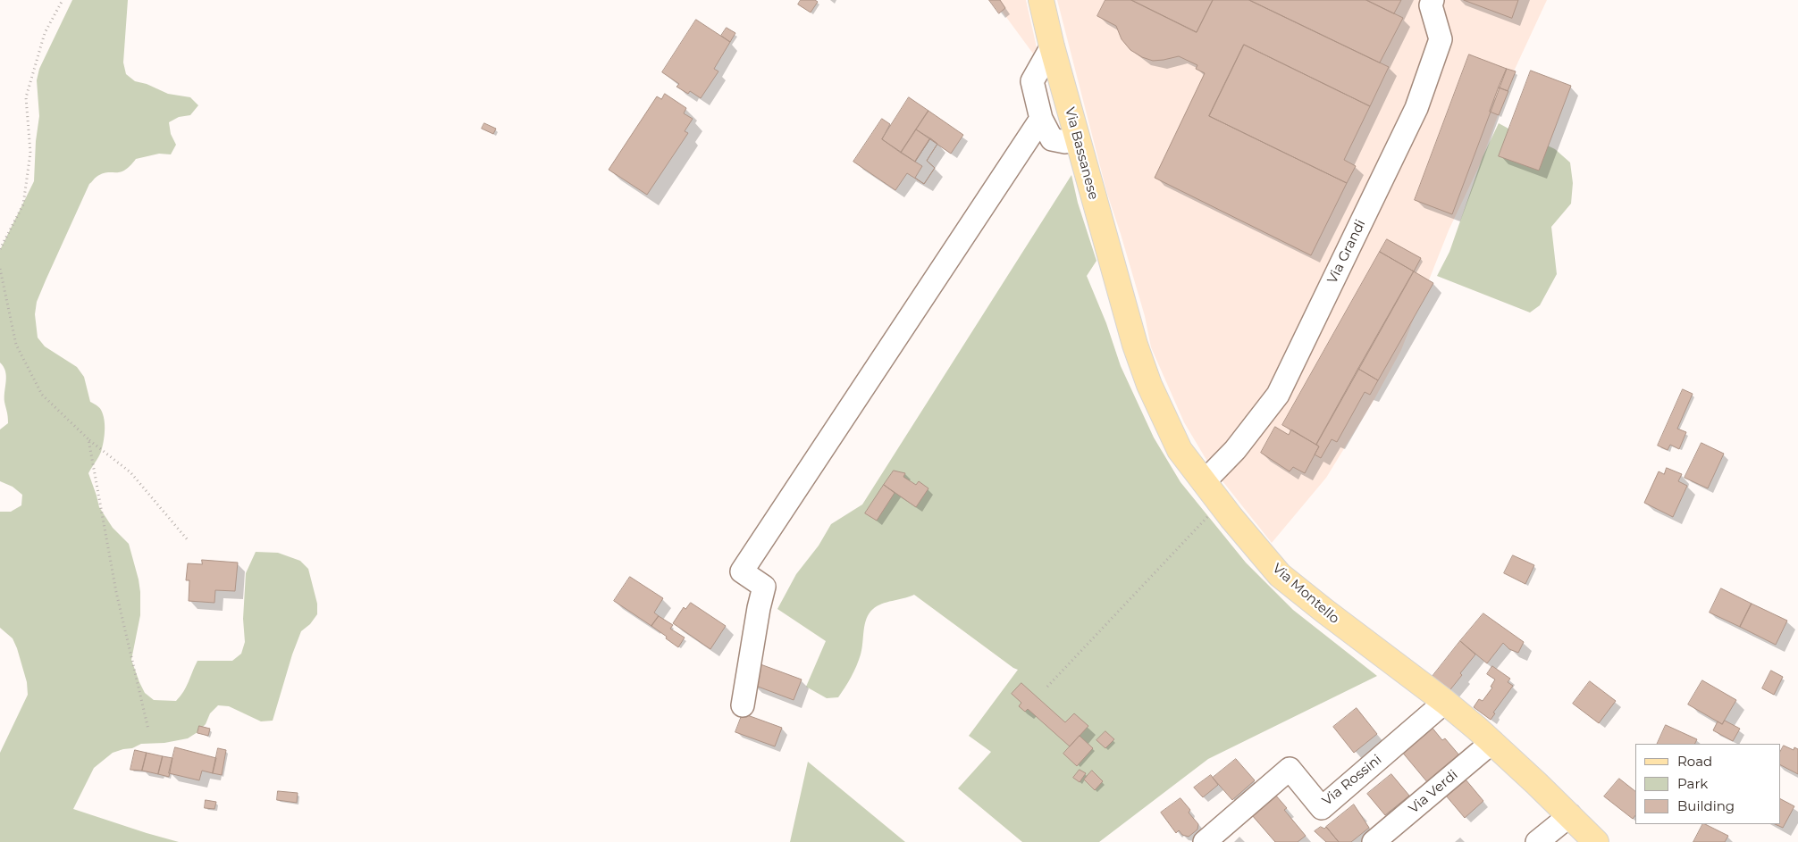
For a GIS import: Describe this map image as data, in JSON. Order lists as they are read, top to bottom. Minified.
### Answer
{"streets":{"main road":["Via Bassanese","Via Montello"],"street":["Via Grandi","Via Rossini","Via Verdi"]},"crossings":[["Via Bassanese","Via Montello"],["Via Grandi","Via Montello"],["Via Montello","Via Rossini"],["Via Montello","Via Verdi"]],"legend":["Road","Park","Building"]}
